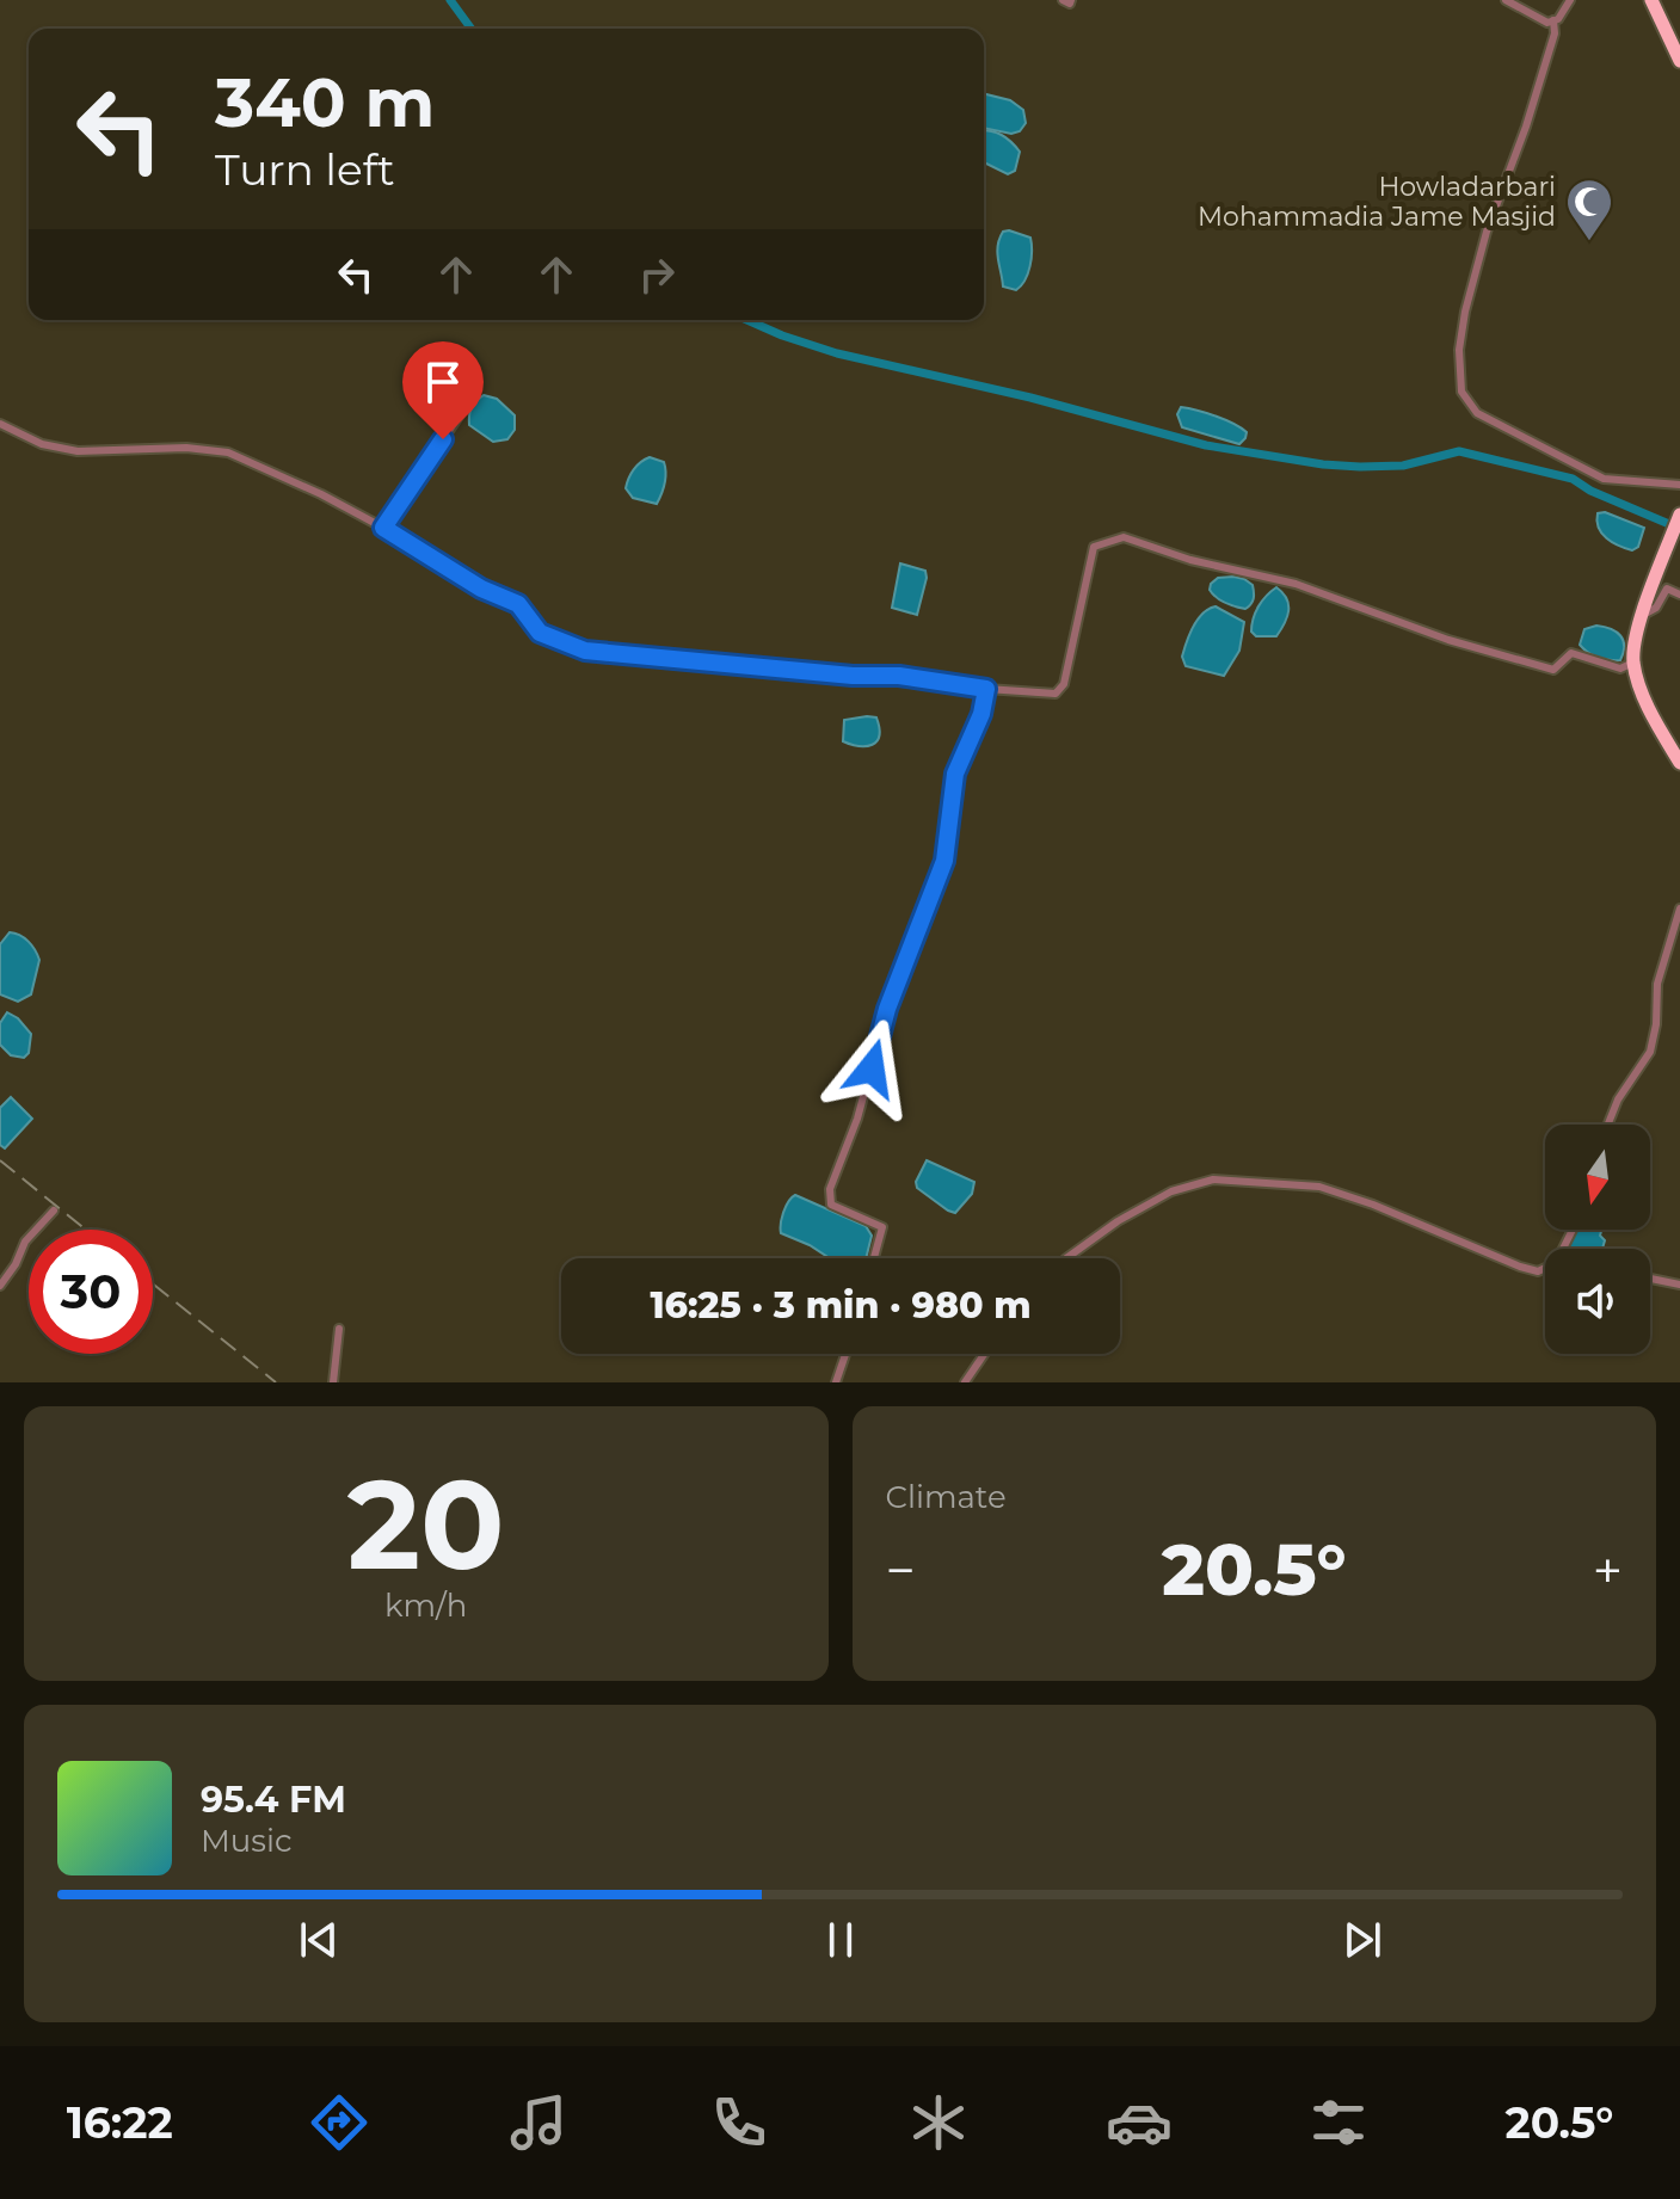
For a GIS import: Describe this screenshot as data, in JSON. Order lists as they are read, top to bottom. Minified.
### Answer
{"places":{"mosque":["Howladarbari Mohammadia Jame Masjid"]},"north":"bottom","page":{"turn":["340 m","Turn left"],"limit":"30","trip":"16:25 · 3 min · 980 m","tile":[["20","km/h"],"Climate"],"heat":["−","20.5°","+"],"song":["95.4 FM","Music"],"tabs":["16:22","20.5°"]}}
